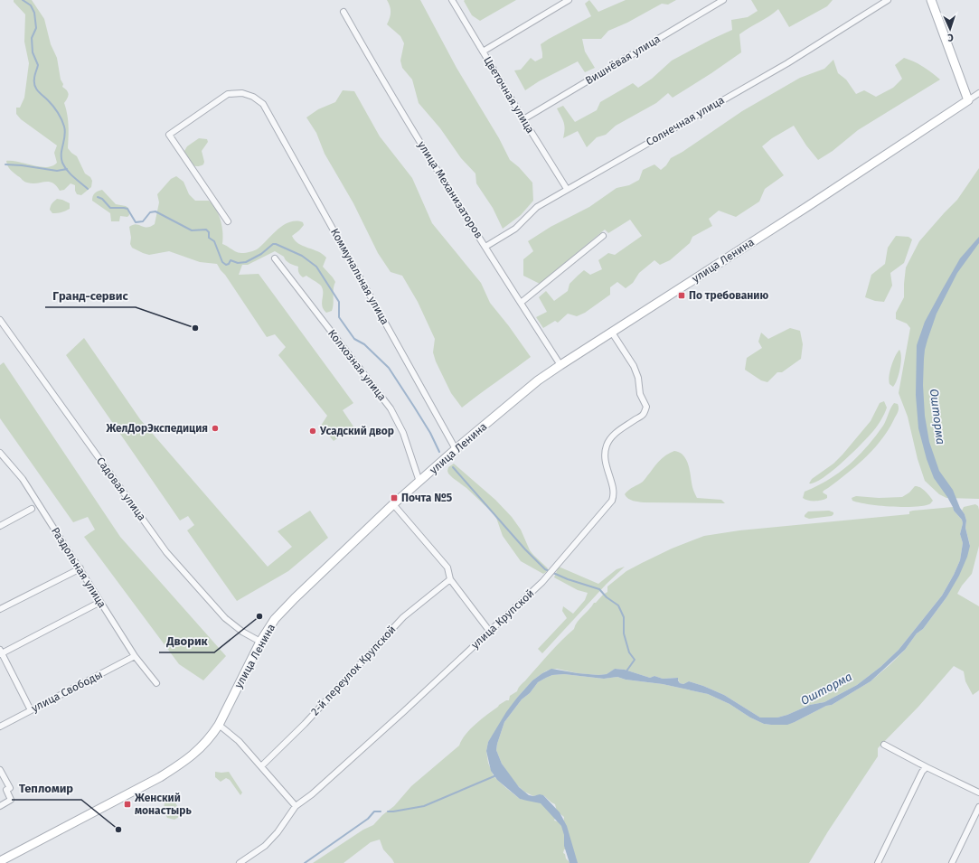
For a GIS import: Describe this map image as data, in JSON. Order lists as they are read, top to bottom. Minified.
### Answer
{"streets":{"street":["Вишнёвая улица","Цветочная улица","Солнечная улица","улица Механизаторов","улица Ленина","Коммунальная улица","Колхозная улица","Садовая улица","Раздольная улица","улица Крупской","2-й переулок Крупской","улица Свободы"]},"crossings":[["Вишнёвая улица","Цветочная улица"],["Цветочная улица","Солнечная улица"],["Солнечная улица","улица Механизаторов"],["улица Механизаторов","улица Ленина"],["улица Ленина","Коммунальная улица"],["улица Ленина","Колхозная улица"],["улица Ленина","Садовая улица"],["улица Ленина","улица Крупской"],["Раздольная улица","улица Свободы"]],"water":["Ошторма"],"places":{"transit":["По требованию","Почта №5","Женский монастырь"],"other":["Гранд-сервис","ЖелДорЭкспедиция","Усадский двор","Дворик","Тепломир"]},"north":"bottom"}
